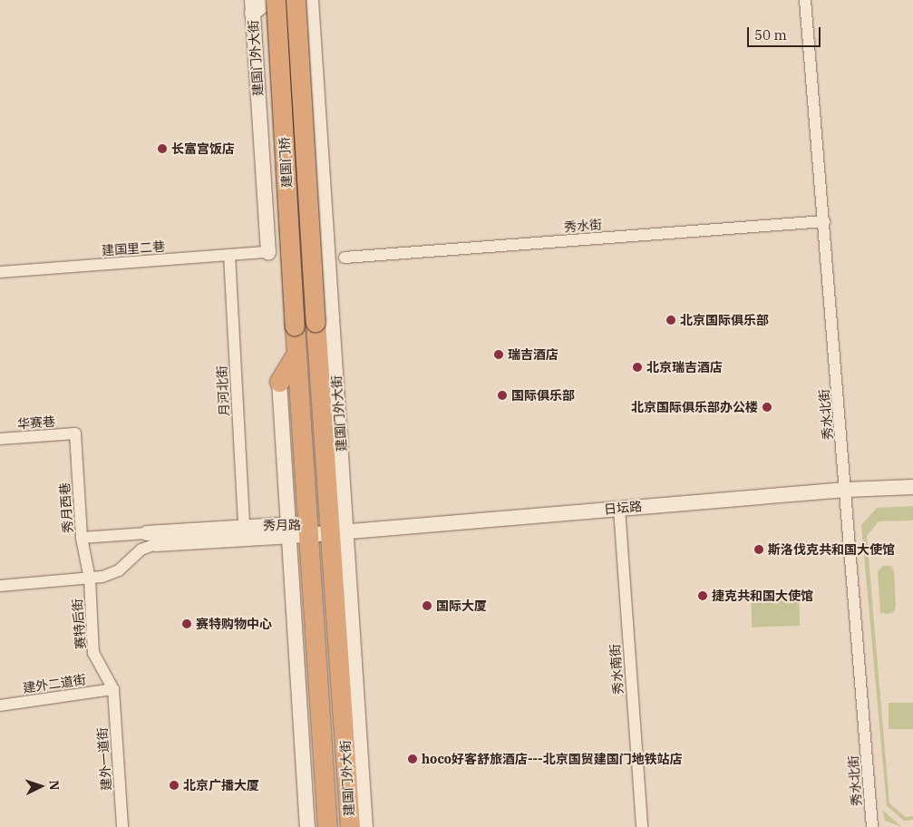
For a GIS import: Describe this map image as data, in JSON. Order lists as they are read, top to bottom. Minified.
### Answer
{"streets":{"highway":["建国门外大街","建国门桥"],"street":["秀水街","建国里二巷","月河北街","秀水北街","华赛巷","秀月西巷","日坛路","秀月路","赛特后街","秀水南街","建外二道街","建外一道街"]},"crossings":[["建国门外大街","建国门桥"],["建国门外大街","建国里二巷"],["建国门外大街","日坛路"],["建国门外大街","秀月路"],["秀水街","秀水北街"],["建国里二巷","月河北街"],["月河北街","秀月路"],["秀水北街","日坛路"],["华赛巷","秀月西巷"],["秀月西巷","秀月路"],["秀月西巷","赛特后街"],["日坛路","秀月路"],["日坛路","秀水南街"],["赛特后街","建外二道街"],["赛特后街","建外一道街"],["建外二道街","建外一道街"]],"places":["长富宫饭店","北京国际俱乐部","瑞吉酒店","北京瑞吉酒店","国际俱乐部","北京国际俱乐部办公楼","斯洛伐克共和国大使馆","捷克共和国大使馆","国际大厦","赛特购物中心","hoco好客舒旅酒店---北京国贸建国门地铁站店","北京广播大厦"],"scale_bar":"50 m","north":"right"}
